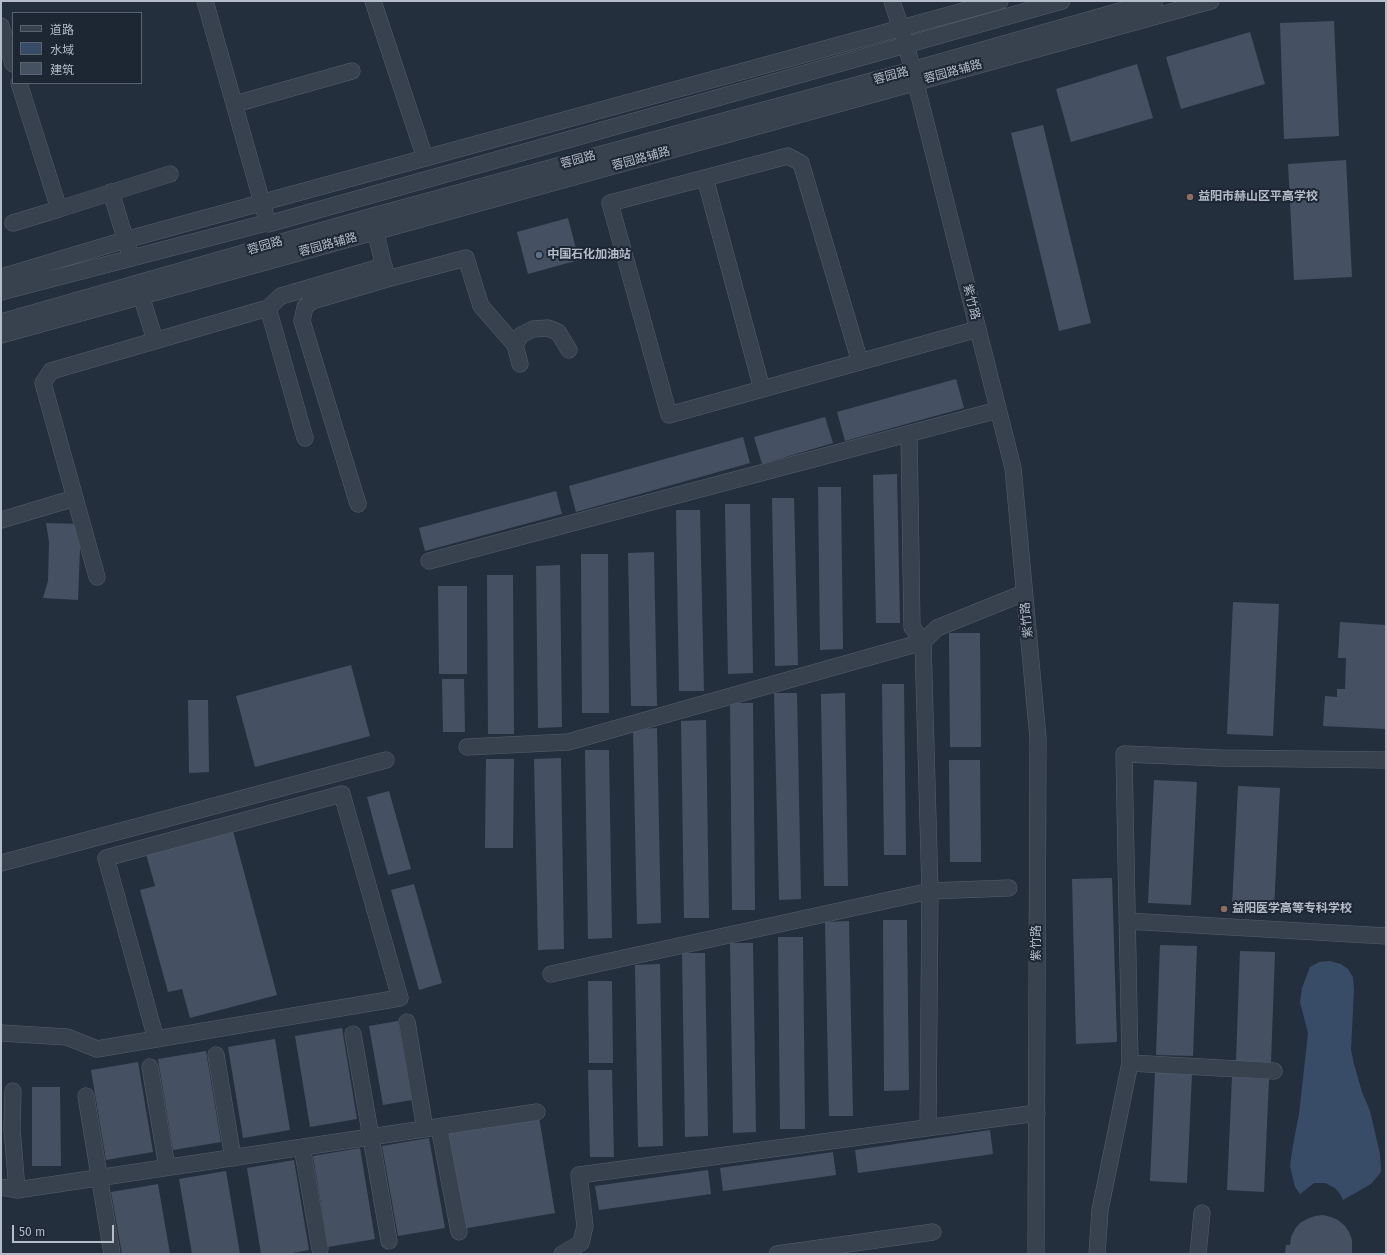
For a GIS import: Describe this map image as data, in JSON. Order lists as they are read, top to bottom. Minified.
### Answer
{"streets":{"street":["蓉园路辅路","蓉园路","紫竹路"]},"crossings":[["蓉园路辅路","蓉园路"],["蓉园路辅路","紫竹路"],["蓉园路","紫竹路"]],"places":["益阳市赫山区平高学校","中国石化加油站","益阳医学高等专科学校"],"legend":["道路","水域","建筑"],"scale_bar":"50 m"}
